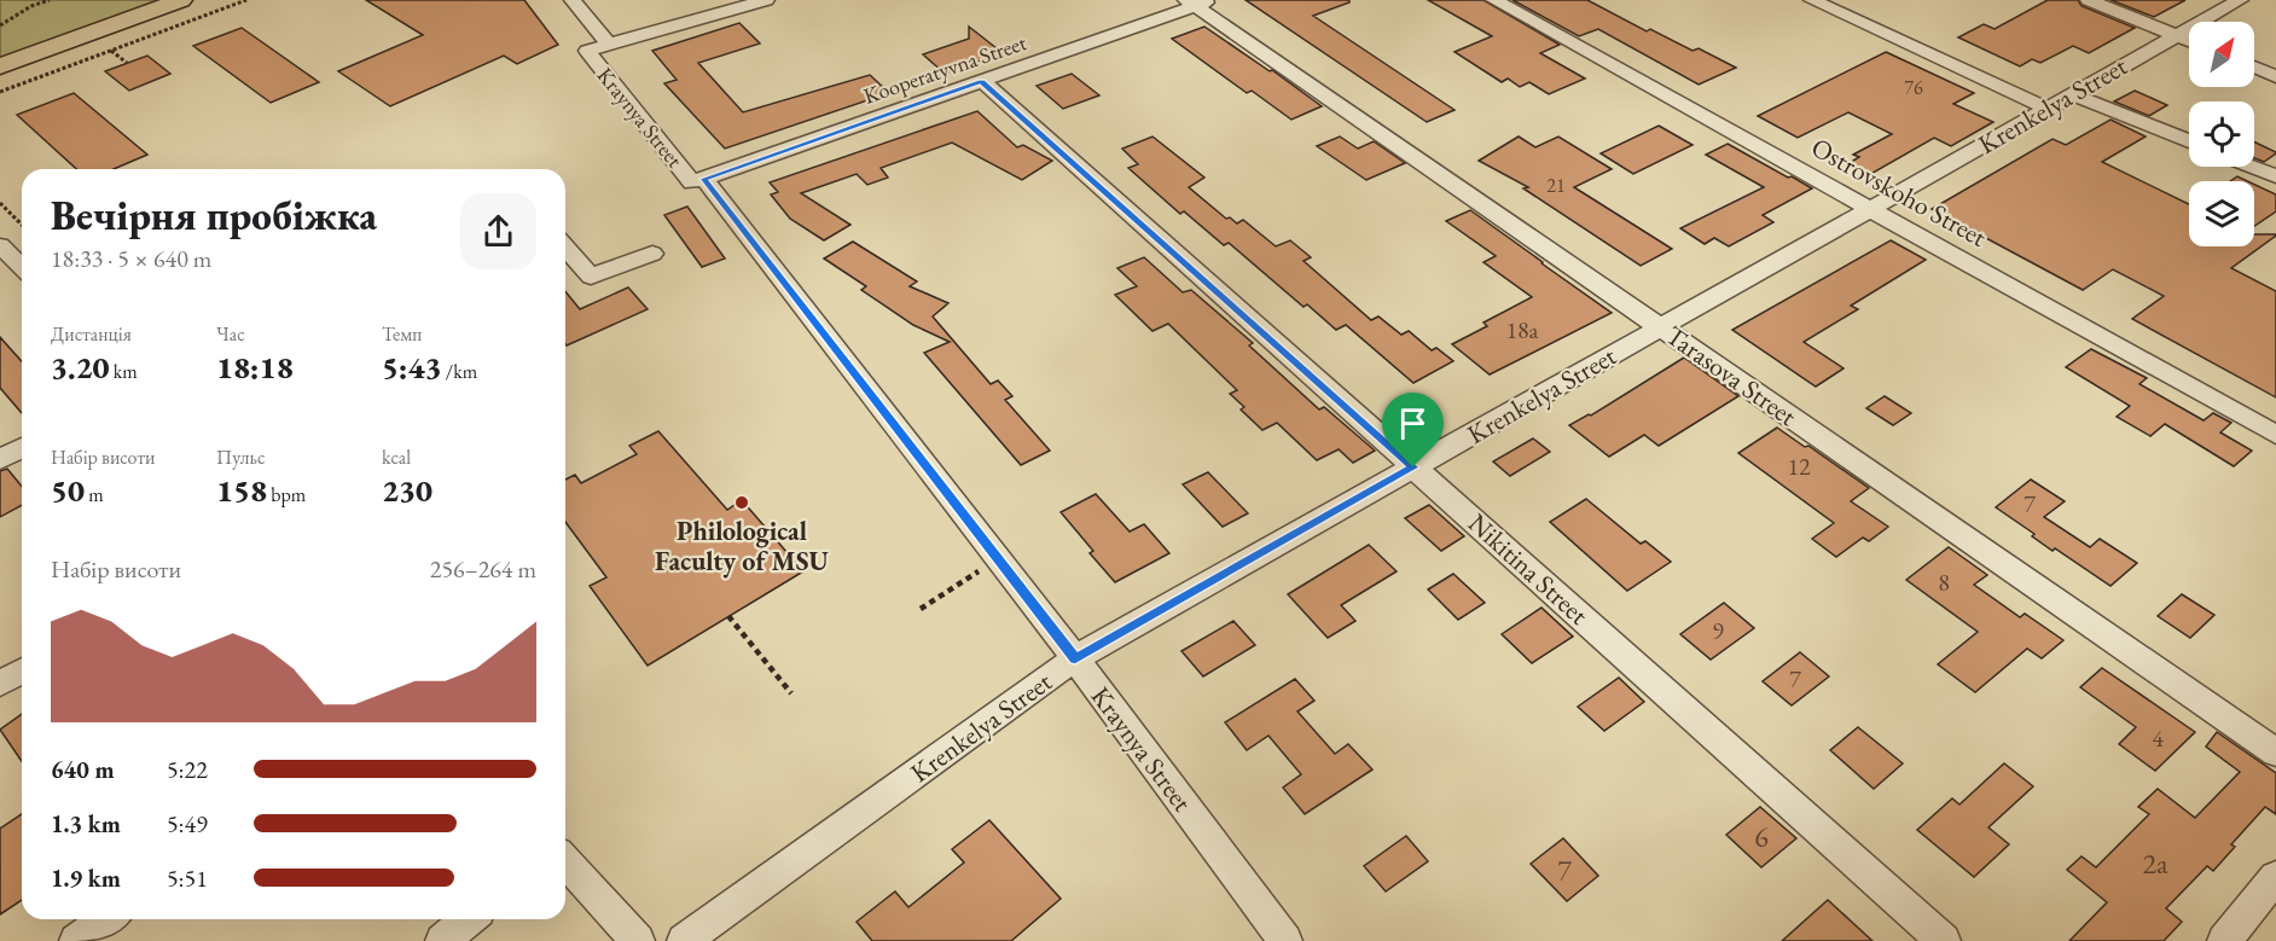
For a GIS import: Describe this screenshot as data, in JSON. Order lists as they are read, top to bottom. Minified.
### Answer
{"streets":{"street":["Kooperatyvna Street","Krenkelya Street","Kraynya Street","Ostrovskoho Street","Tarasova Street","Nikitina Street"]},"crossings":[["Kooperatyvna Street","Kraynya Street"],["Kooperatyvna Street","Tarasova Street"],["Kooperatyvna Street","Nikitina Street"],["Krenkelya Street","Kraynya Street"],["Krenkelya Street","Ostrovskoho Street"],["Krenkelya Street","Tarasova Street"],["Krenkelya Street","Nikitina Street"]],"places":["Philological Faculty of MSU"],"house_numbers":["76","21","18а","12","7","8","9","7","4","6","2а","7"],"north":"top right","page":{"heading":["Вечірня пробіжка","18:33 · 5 × 640 m"],"stats":[["Дистанція","3.20 km"],["Час","18:18"],["Темп","5:43 /km"],["Набір висоти","50 m"],["Пульс","158 bpm"],["kcal","230"]],"chart":["Набір висоти","256–264 m"],"list":[{"name":"640 m","note":"5:22"},{"name":"1.3 km","note":"5:49"},{"name":"1.9 km","note":"5:51"}]}}
